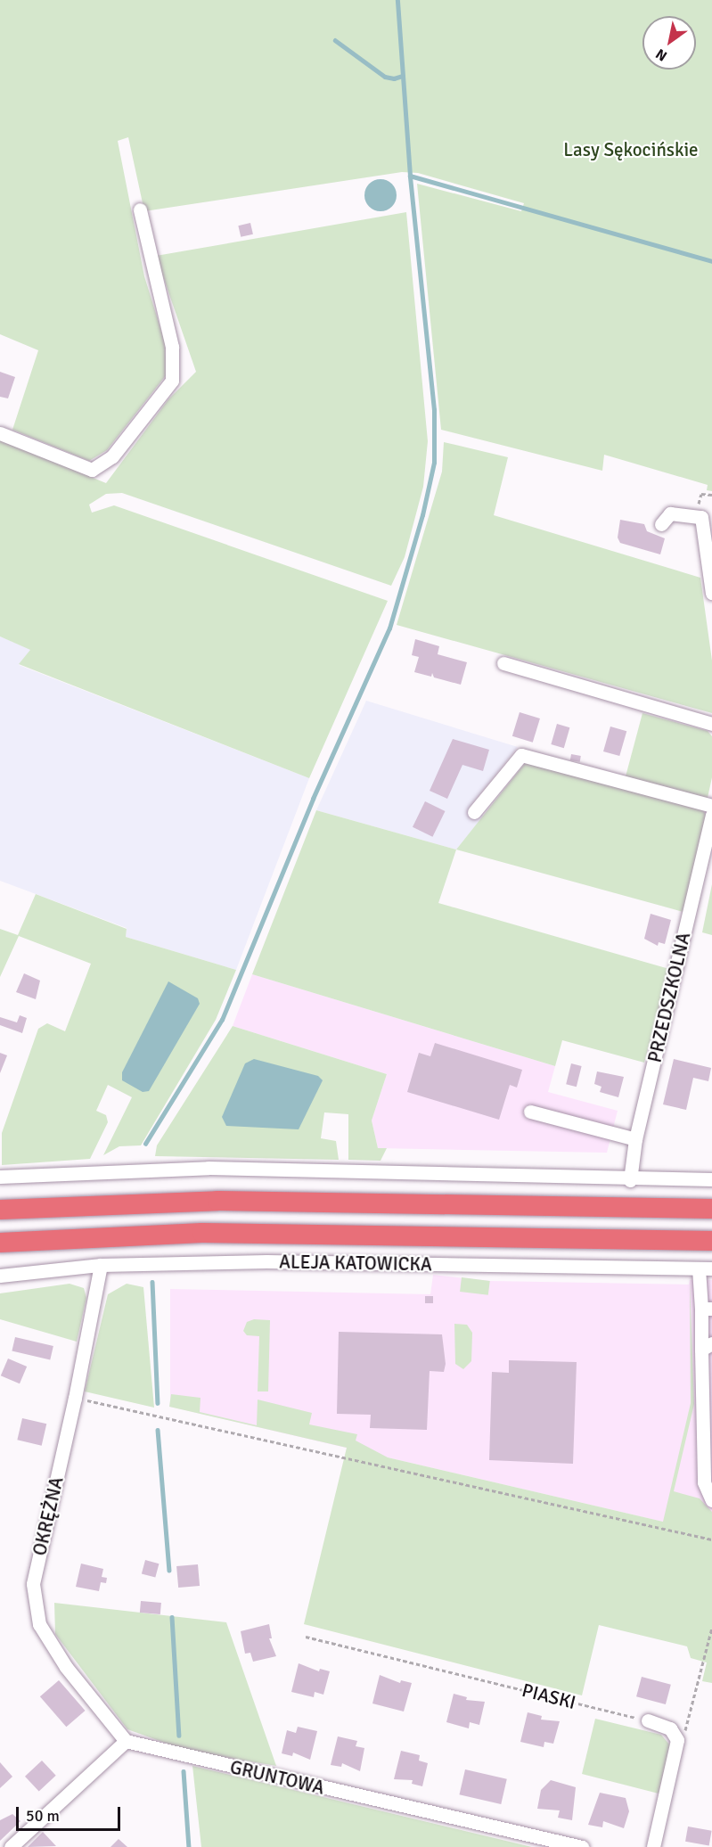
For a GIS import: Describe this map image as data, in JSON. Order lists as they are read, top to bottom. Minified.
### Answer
{"streets":{"street":["PRZEDSZKOLNA","ALEJA KATOWICKA","OKRĘŻNA","GRUNTOWA"],"path":["PIASKI"]},"crossings":[["ALEJA KATOWICKA","OKRĘŻNA"],["OKRĘŻNA","GRUNTOWA"]],"parks":["Lasy Sękocińskie"],"scale_bar":"50 m","north":"bottom left"}
